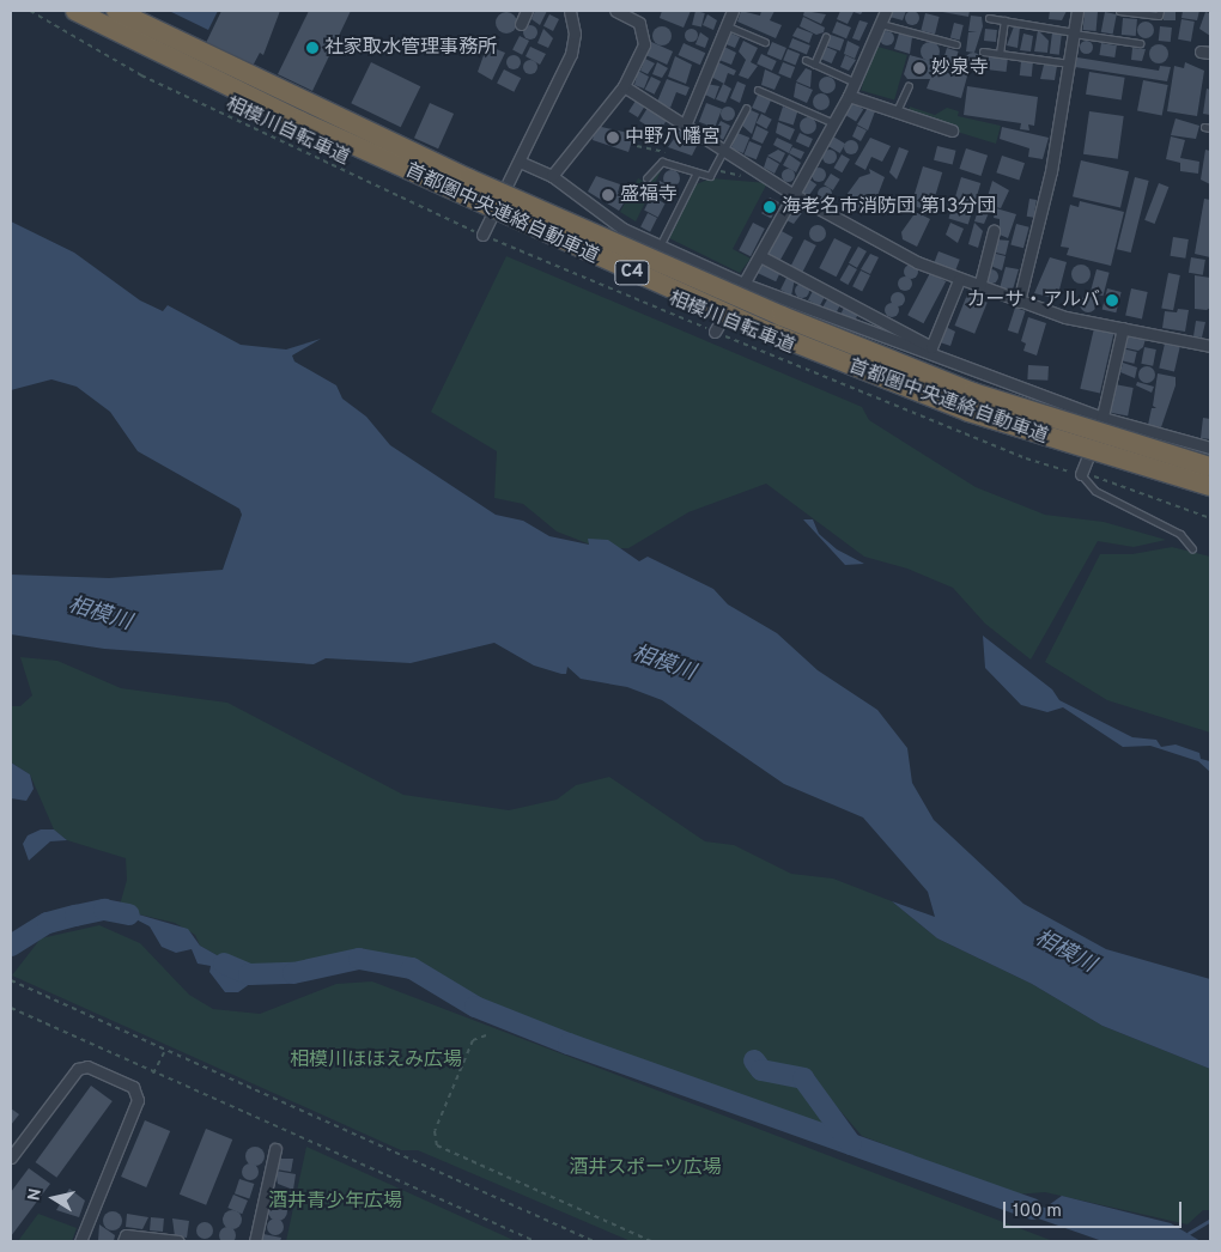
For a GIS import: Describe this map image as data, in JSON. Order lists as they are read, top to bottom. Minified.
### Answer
{"streets":{"highway":["首都圏中央連絡自動車道","C4"],"path":["相模川自転車道"]},"water":["相模川"],"parks":["相模川ほほえみ広場","酒井スポーツ広場","酒井青少年広場"],"places":["社家取水管理事務所","妙泉寺","中野八幡宮","盛福寺","海老名市消防団 第13分団","カーサ・アルバ"],"scale_bar":"100 m","north":"left"}
